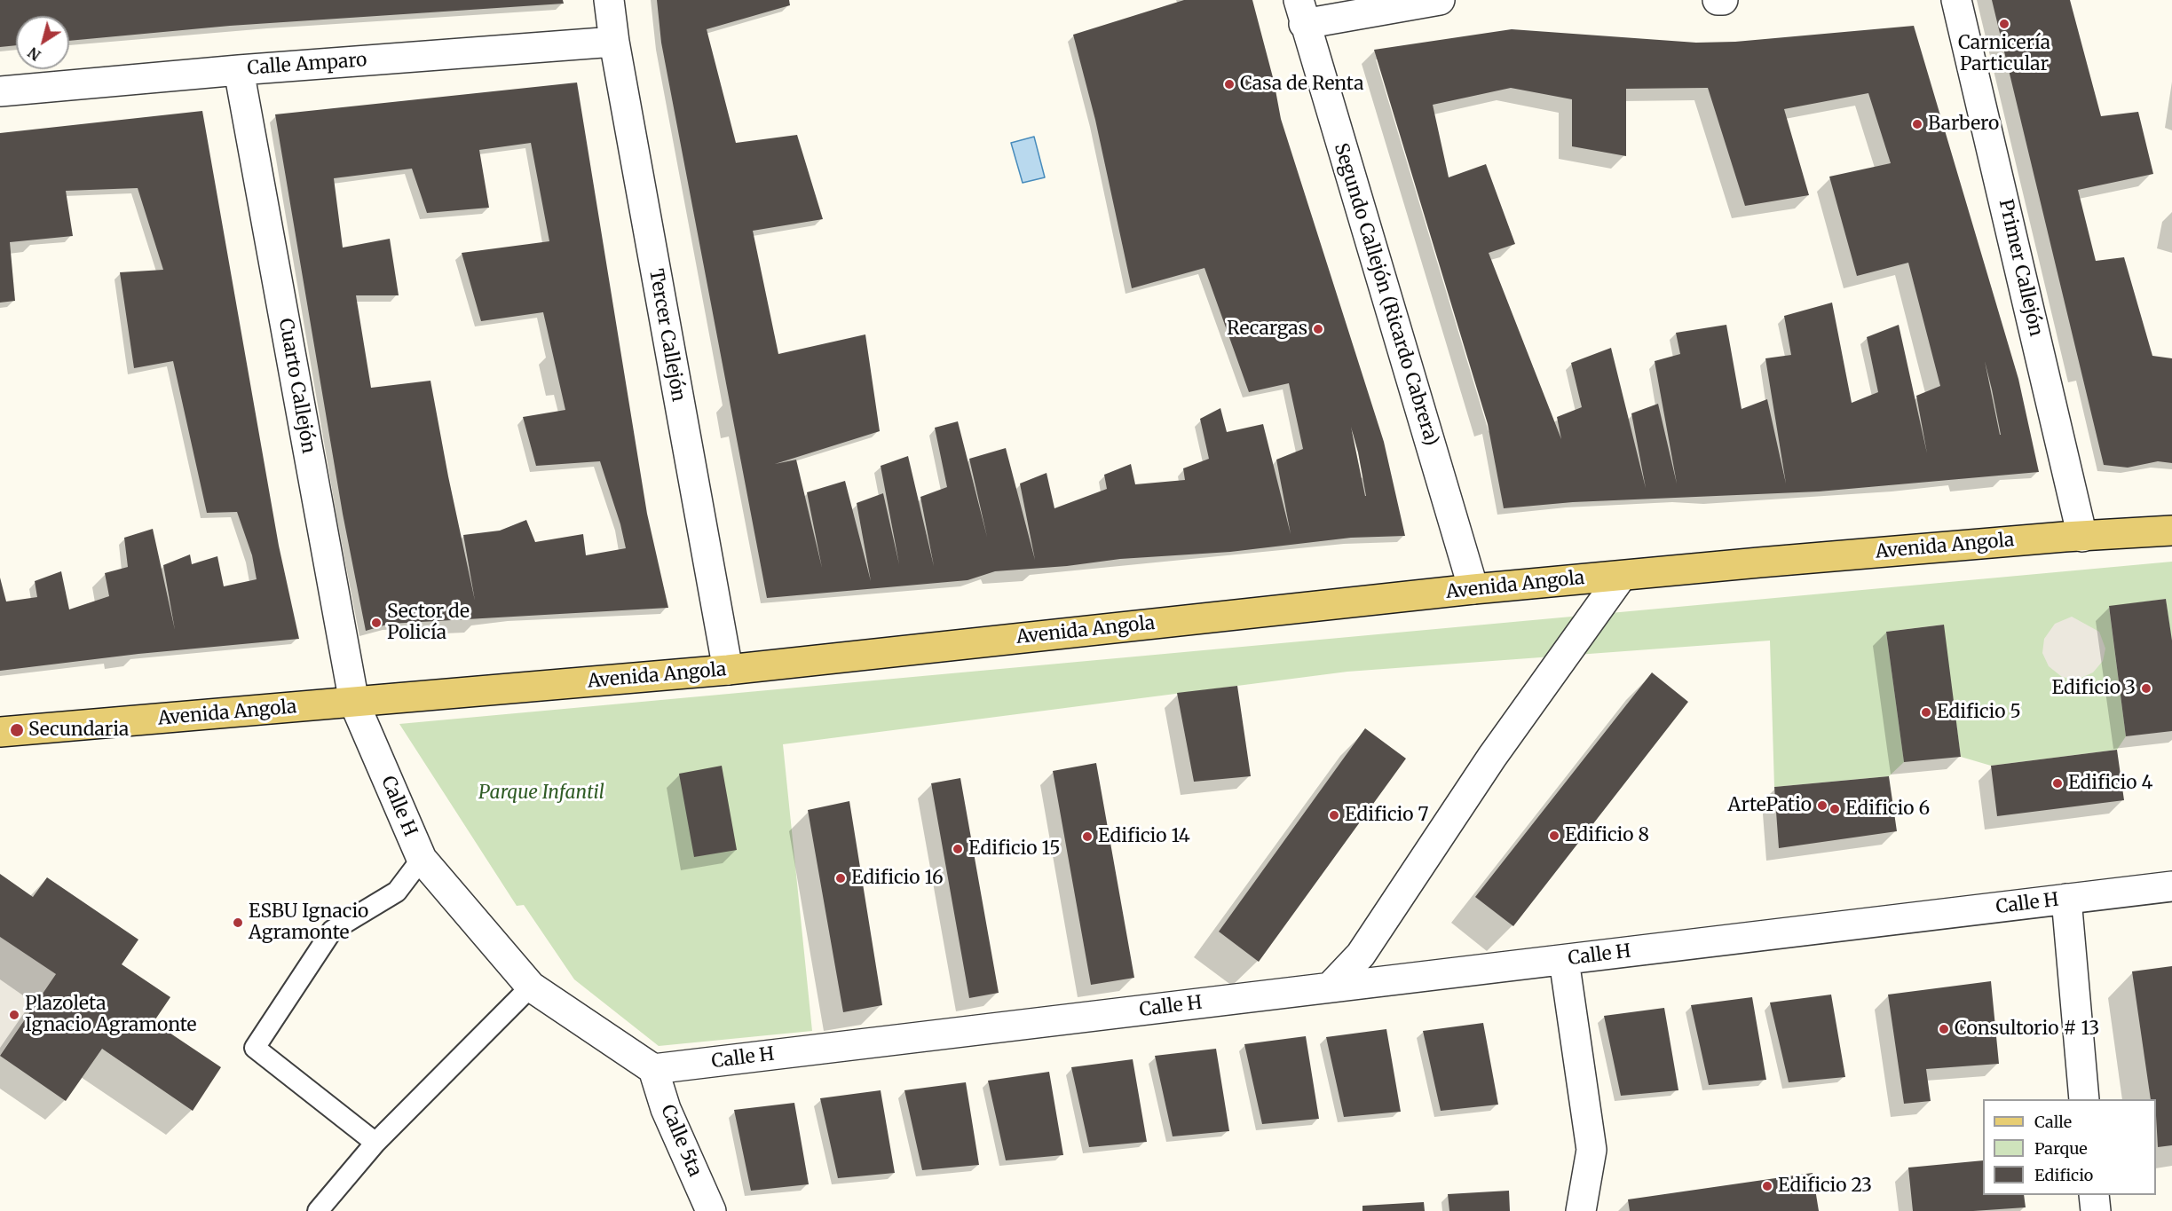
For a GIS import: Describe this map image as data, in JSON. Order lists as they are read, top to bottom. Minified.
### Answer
{"streets":{"main road":["Avenida Angola"],"street":["Calle Amparo","Primer Callejón","Segundo Callejón (Ricardo Cabrera)","Tercer Callejón","Cuarto Callejón","Calle H","Calle 5ta"]},"crossings":[["Calle Amparo","Tercer Callejón"],["Calle Amparo","Cuarto Callejón"],["Primer Callejón","Avenida Angola"],["Segundo Callejón (Ricardo Cabrera)","Avenida Angola"],["Tercer Callejón","Avenida Angola"],["Cuarto Callejón","Avenida Angola"],["Cuarto Callejón","Calle H"],["Avenida Angola","Calle H"],["Calle H","Calle 5ta"]],"parks":["Parque Infantil"],"places":["Carnicería Particular","Casa de Renta","Barbero","Recargas","Sector de Policía","Edificio 3","Edificio 5","Secundaria","Edificio 4","ArtePatio","Edificio 6","Edificio 7","Edificio 8","Edificio 14","Edificio 15","Edificio 16","ESBU Ignacio Agramonte","Plazoleta Ignacio Agramonte","Consultorio # 13","Edificio 23"],"legend":["Calle","Parque","Edificio"],"north":"bottom left"}
